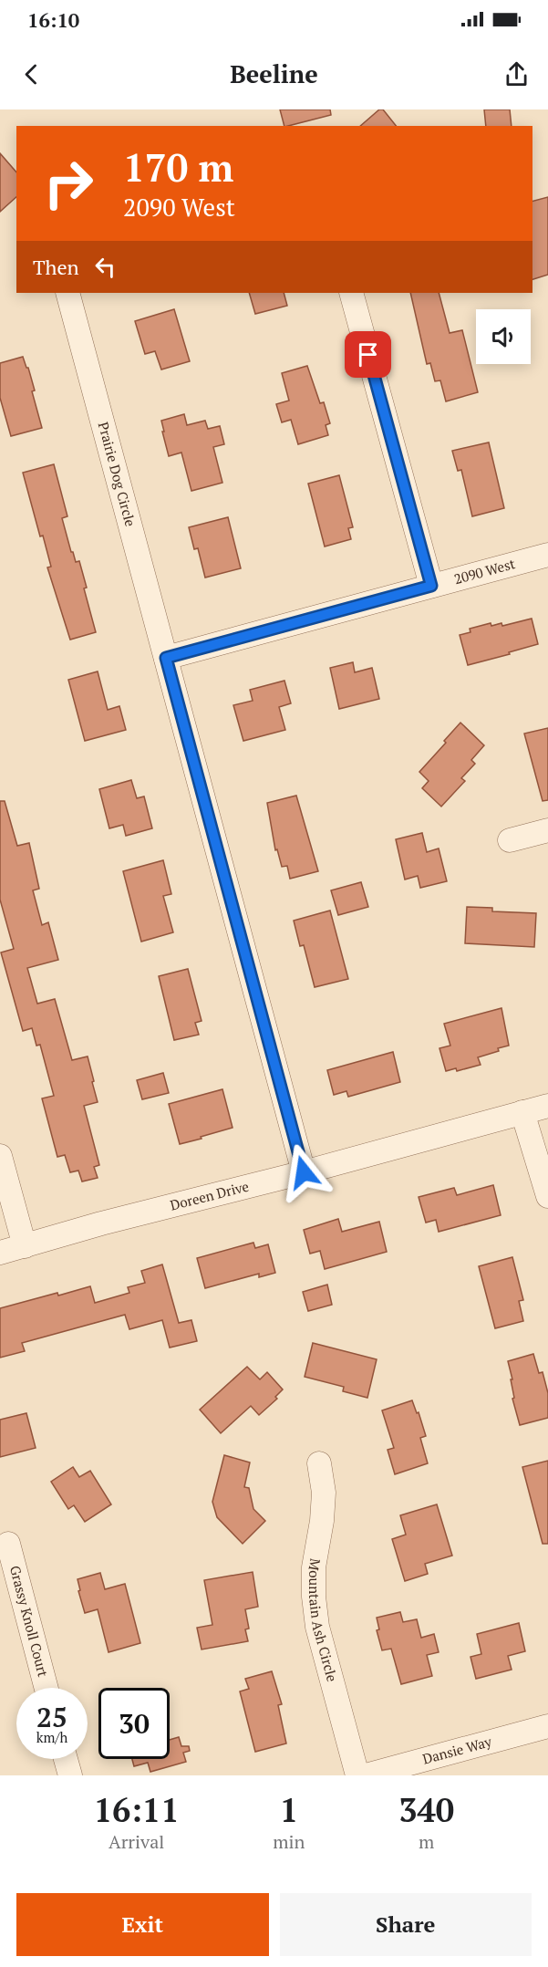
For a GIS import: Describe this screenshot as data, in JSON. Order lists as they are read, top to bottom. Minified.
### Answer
{"streets":{"street":["Prairie Dog Circle","2090 West","Doreen Drive","Mountain Ash Circle","Grassy Knoll Court","Dansie Way"]},"crossings":[["Prairie Dog Circle","2090 West"],["Prairie Dog Circle","Doreen Drive"]],"page":{"status":"16:10","header":"Beeline","turn":["170 m","2090 West"],"then":"Then","speed":"25 km/h","limit":"30","eta":["16:11","Arrival","1","min","340","m"],"buttons":["Exit","Share"]}}
